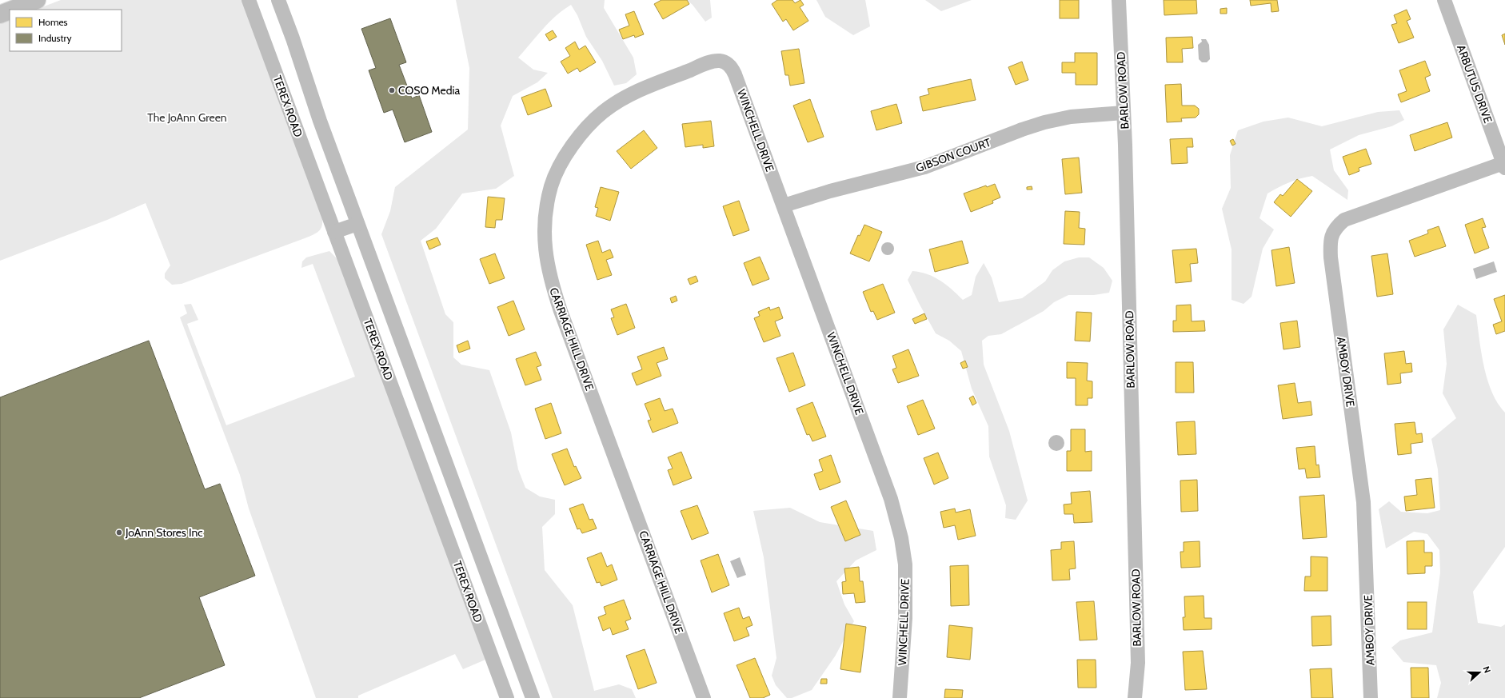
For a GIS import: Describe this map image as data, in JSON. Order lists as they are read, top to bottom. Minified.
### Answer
{"streets":{"street":["ARBUTUS DRIVE","BARLOW ROAD","TEREX ROAD","WINCHELL DRIVE","GIBSON COURT","CARRIAGE HILL DRIVE","AMBOY DRIVE"]},"crossings":[["ARBUTUS DRIVE","AMBOY DRIVE"],["BARLOW ROAD","GIBSON COURT"],["WINCHELL DRIVE","GIBSON COURT"],["WINCHELL DRIVE","CARRIAGE HILL DRIVE"]],"parks":["The JoAnn Green"],"places":["COSO Media","JoAnn Stores Inc"],"legend":["Homes","Industry"],"north":"right"}
